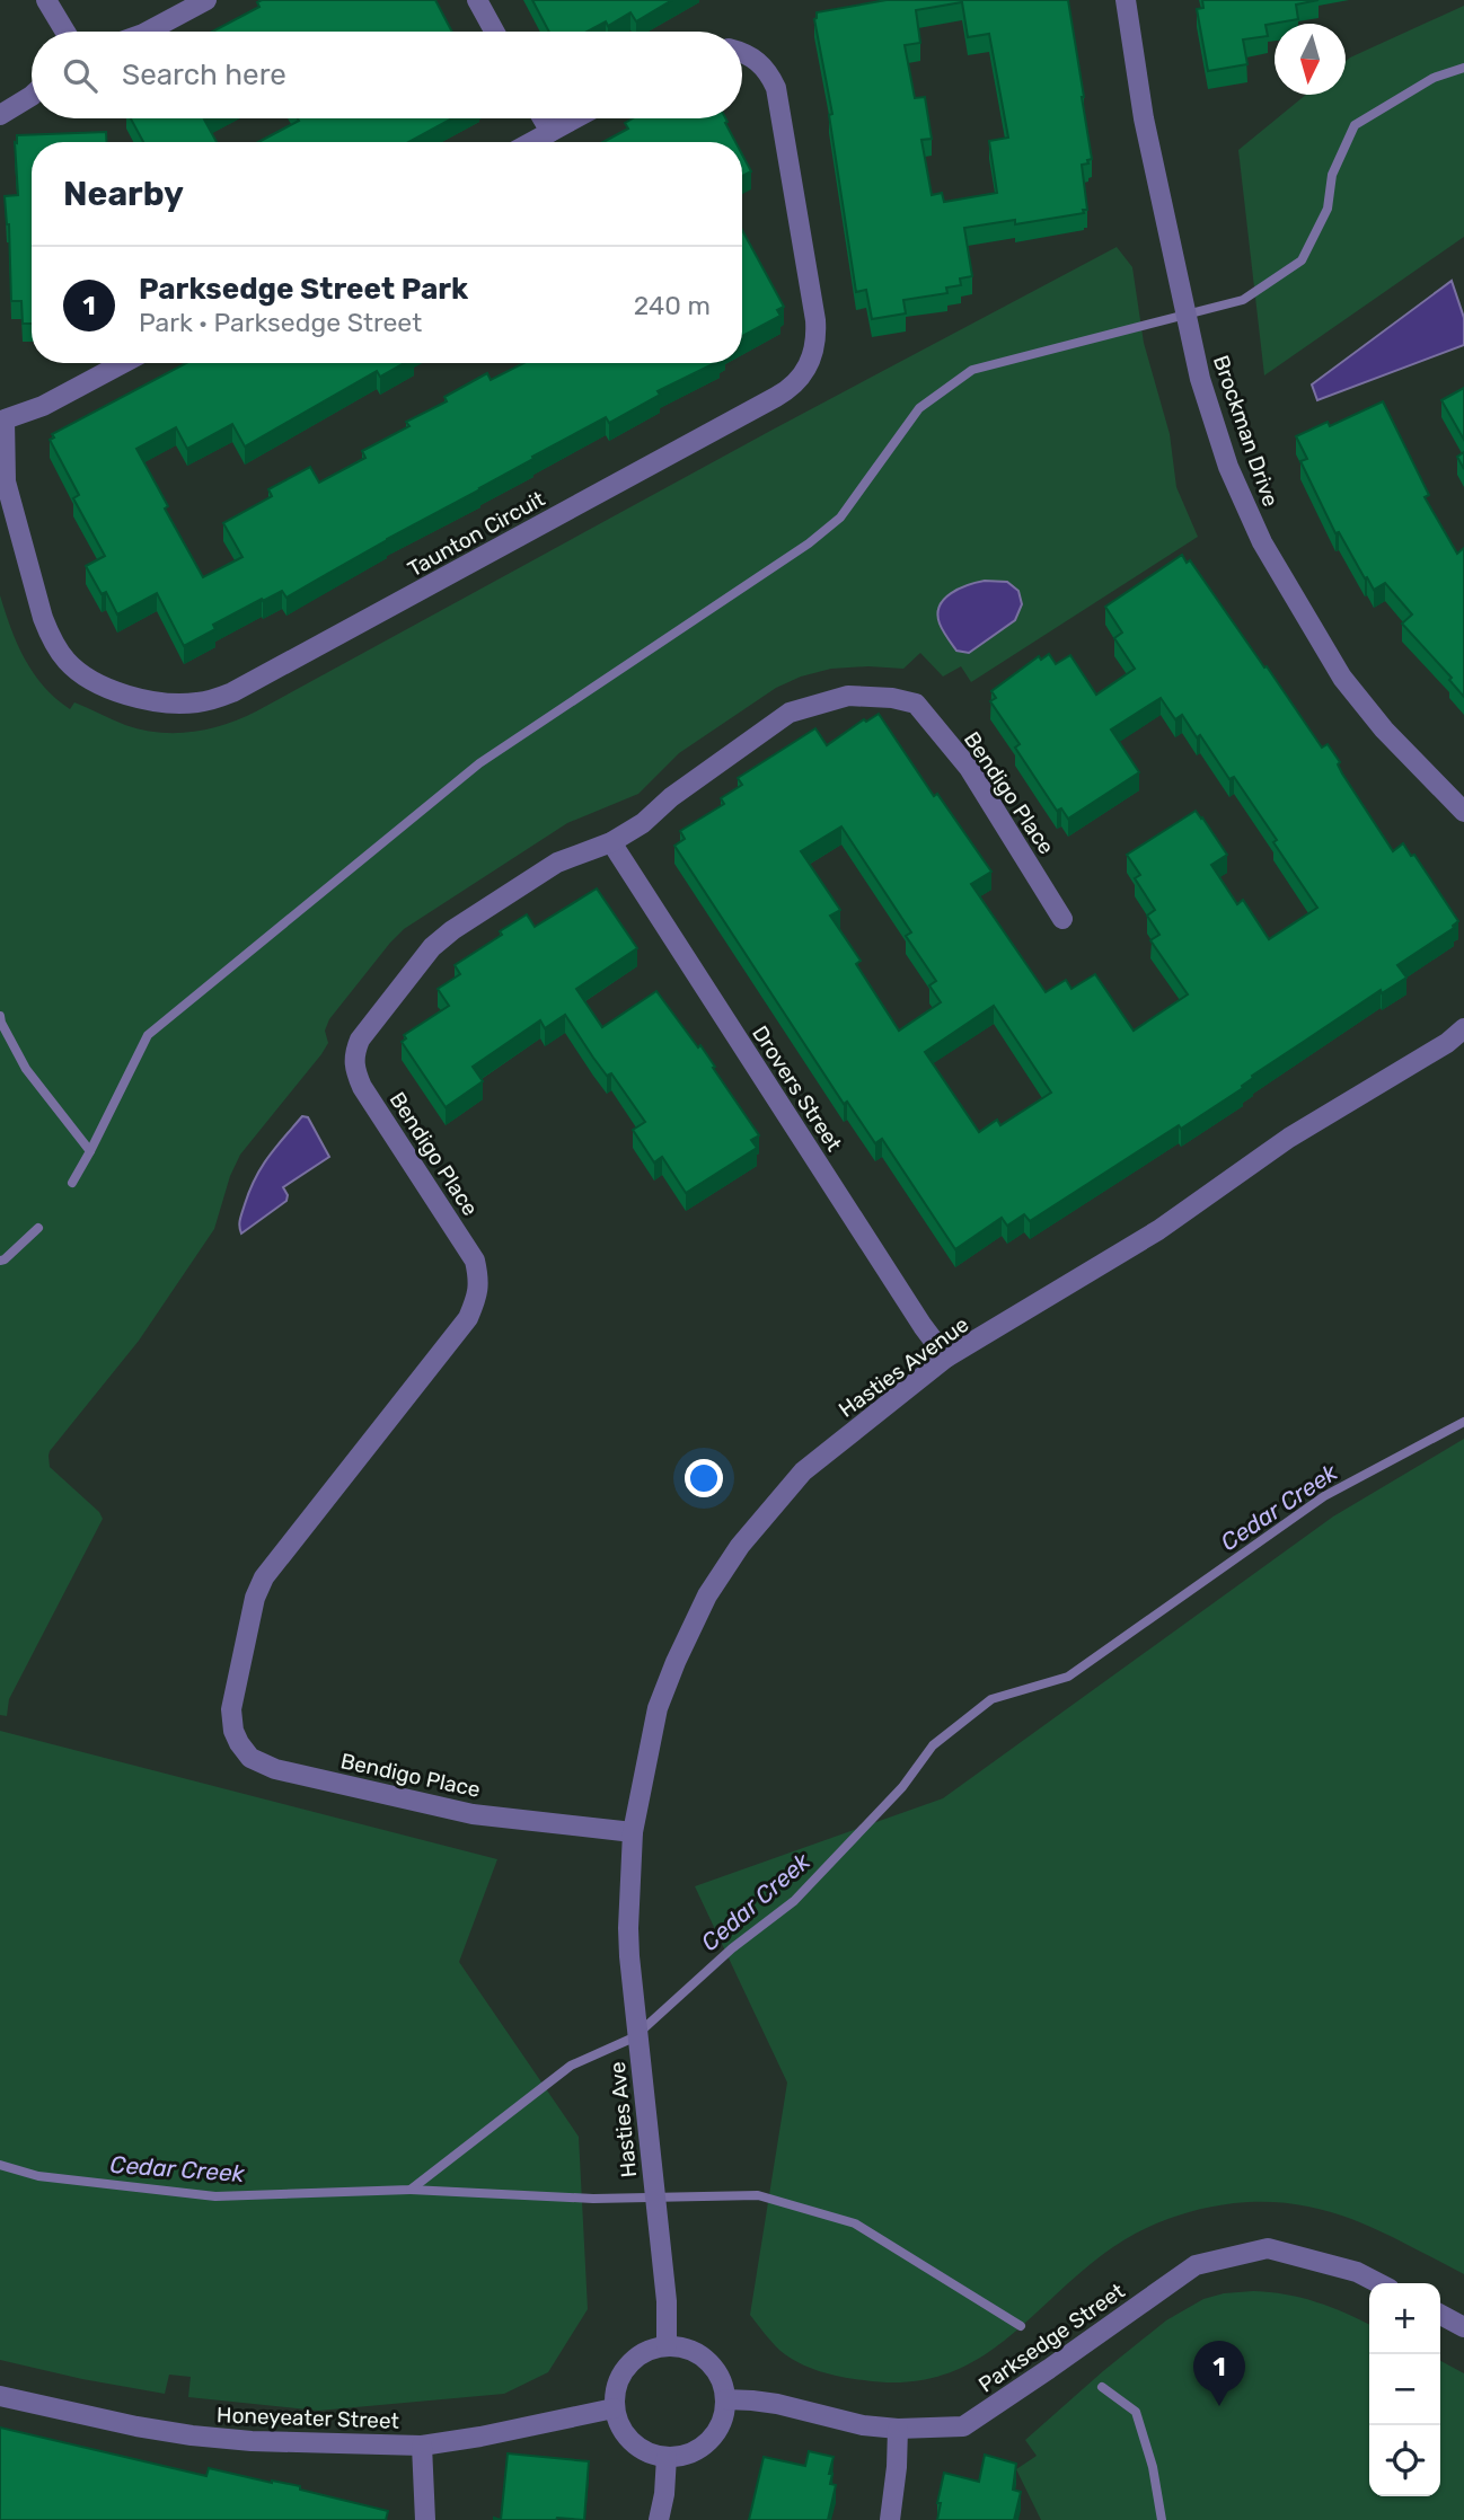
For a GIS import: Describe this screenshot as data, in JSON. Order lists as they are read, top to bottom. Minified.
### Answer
{"streets":{"street":["Brockman Drive","Taunton Circuit","Bendigo Place","Drovers Street","Hasties Avenue","Hasties Ave","Parksedge Street","Honeyeater Street"]},"crossings":[["Bendigo Place","Drovers Street"],["Bendigo Place","Hasties Avenue"],["Drovers Street","Hasties Avenue"],["Hasties Avenue","Hasties Ave"],["Hasties Ave","Parksedge Street"],["Hasties Ave","Honeyeater Street"],["Parksedge Street","Honeyeater Street"]],"water":["Cedar Creek"],"north":"bottom","page":{"search":"Search here","heading":"Nearby","list":[{"mark":"1","name":"Parksedge Street Park","note":"Park · Parksedge Street","value":"240 m"}],"map_buttons":["+","−"],"pins":"1"}}
